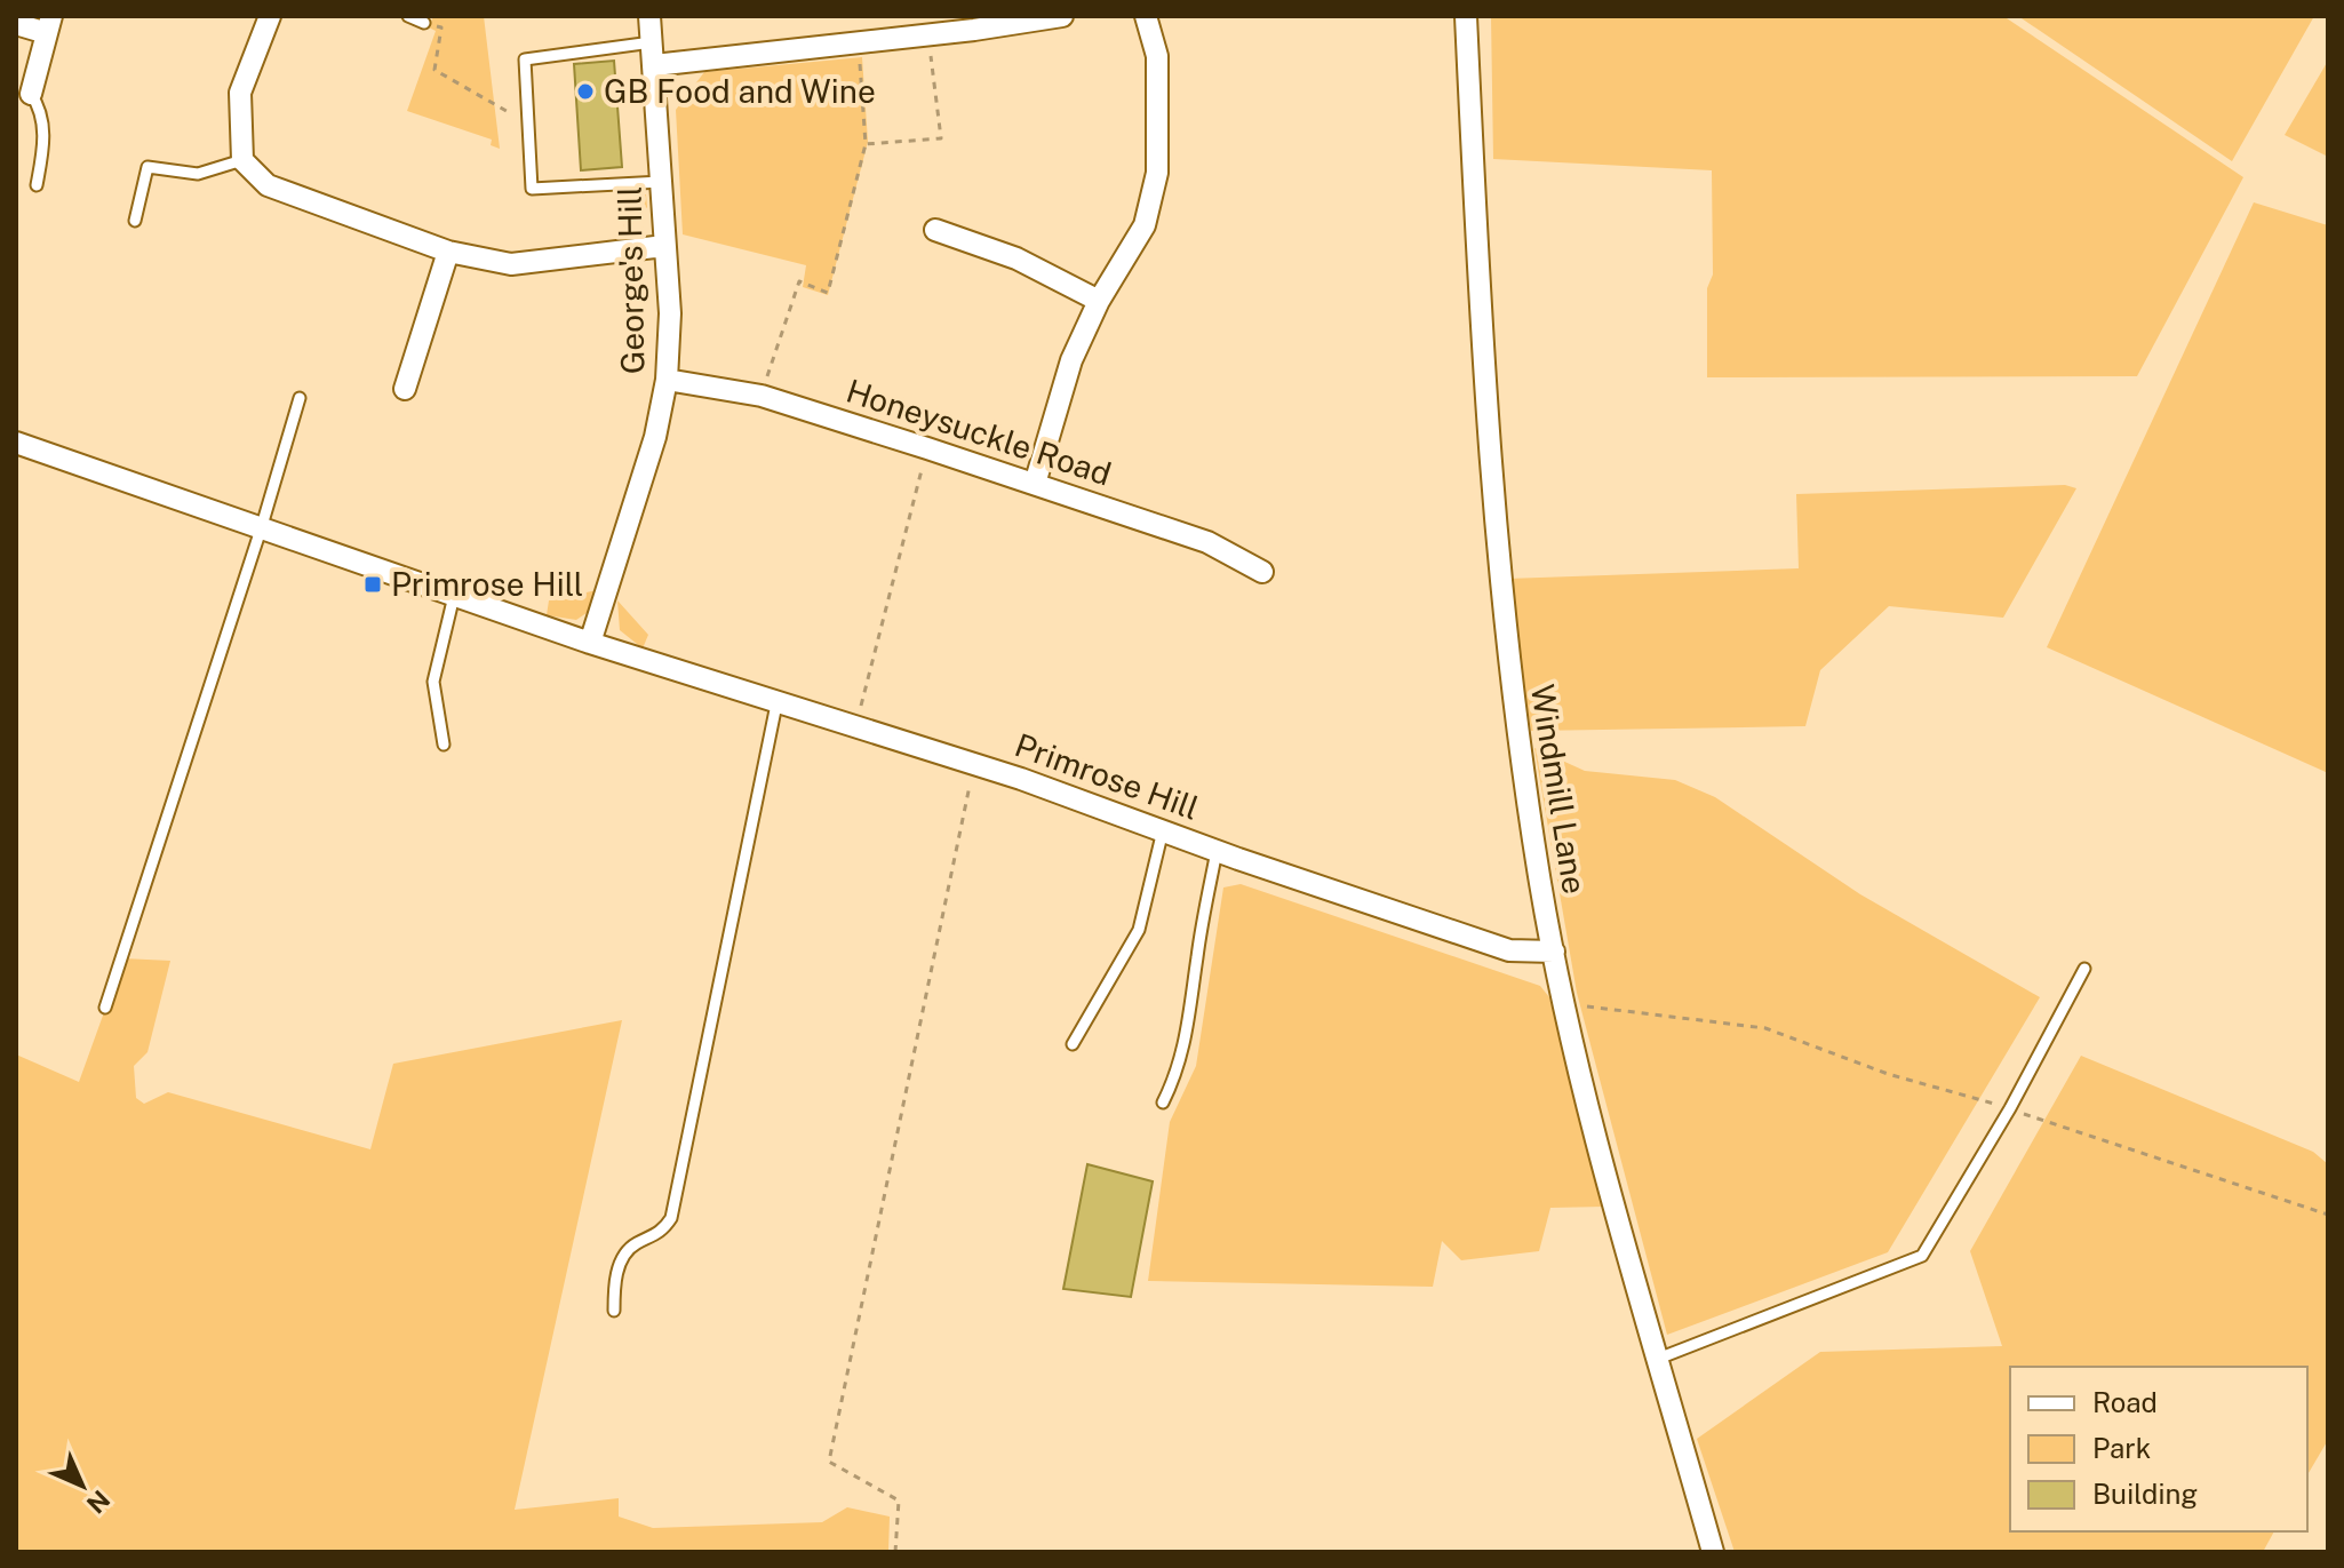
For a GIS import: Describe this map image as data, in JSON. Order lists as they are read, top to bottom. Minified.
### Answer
{"streets":{"street":["George's Hill","Honeysuckle Road","Primrose Hill","Windmill Lane"]},"crossings":[["George's Hill","Honeysuckle Road"],["George's Hill","Primrose Hill"],["Primrose Hill","Windmill Lane"]],"places":{"other":["GB Food and Wine"],"transit":["Primrose Hill"]},"legend":["Road","Park","Building"],"north":"bottom right"}
